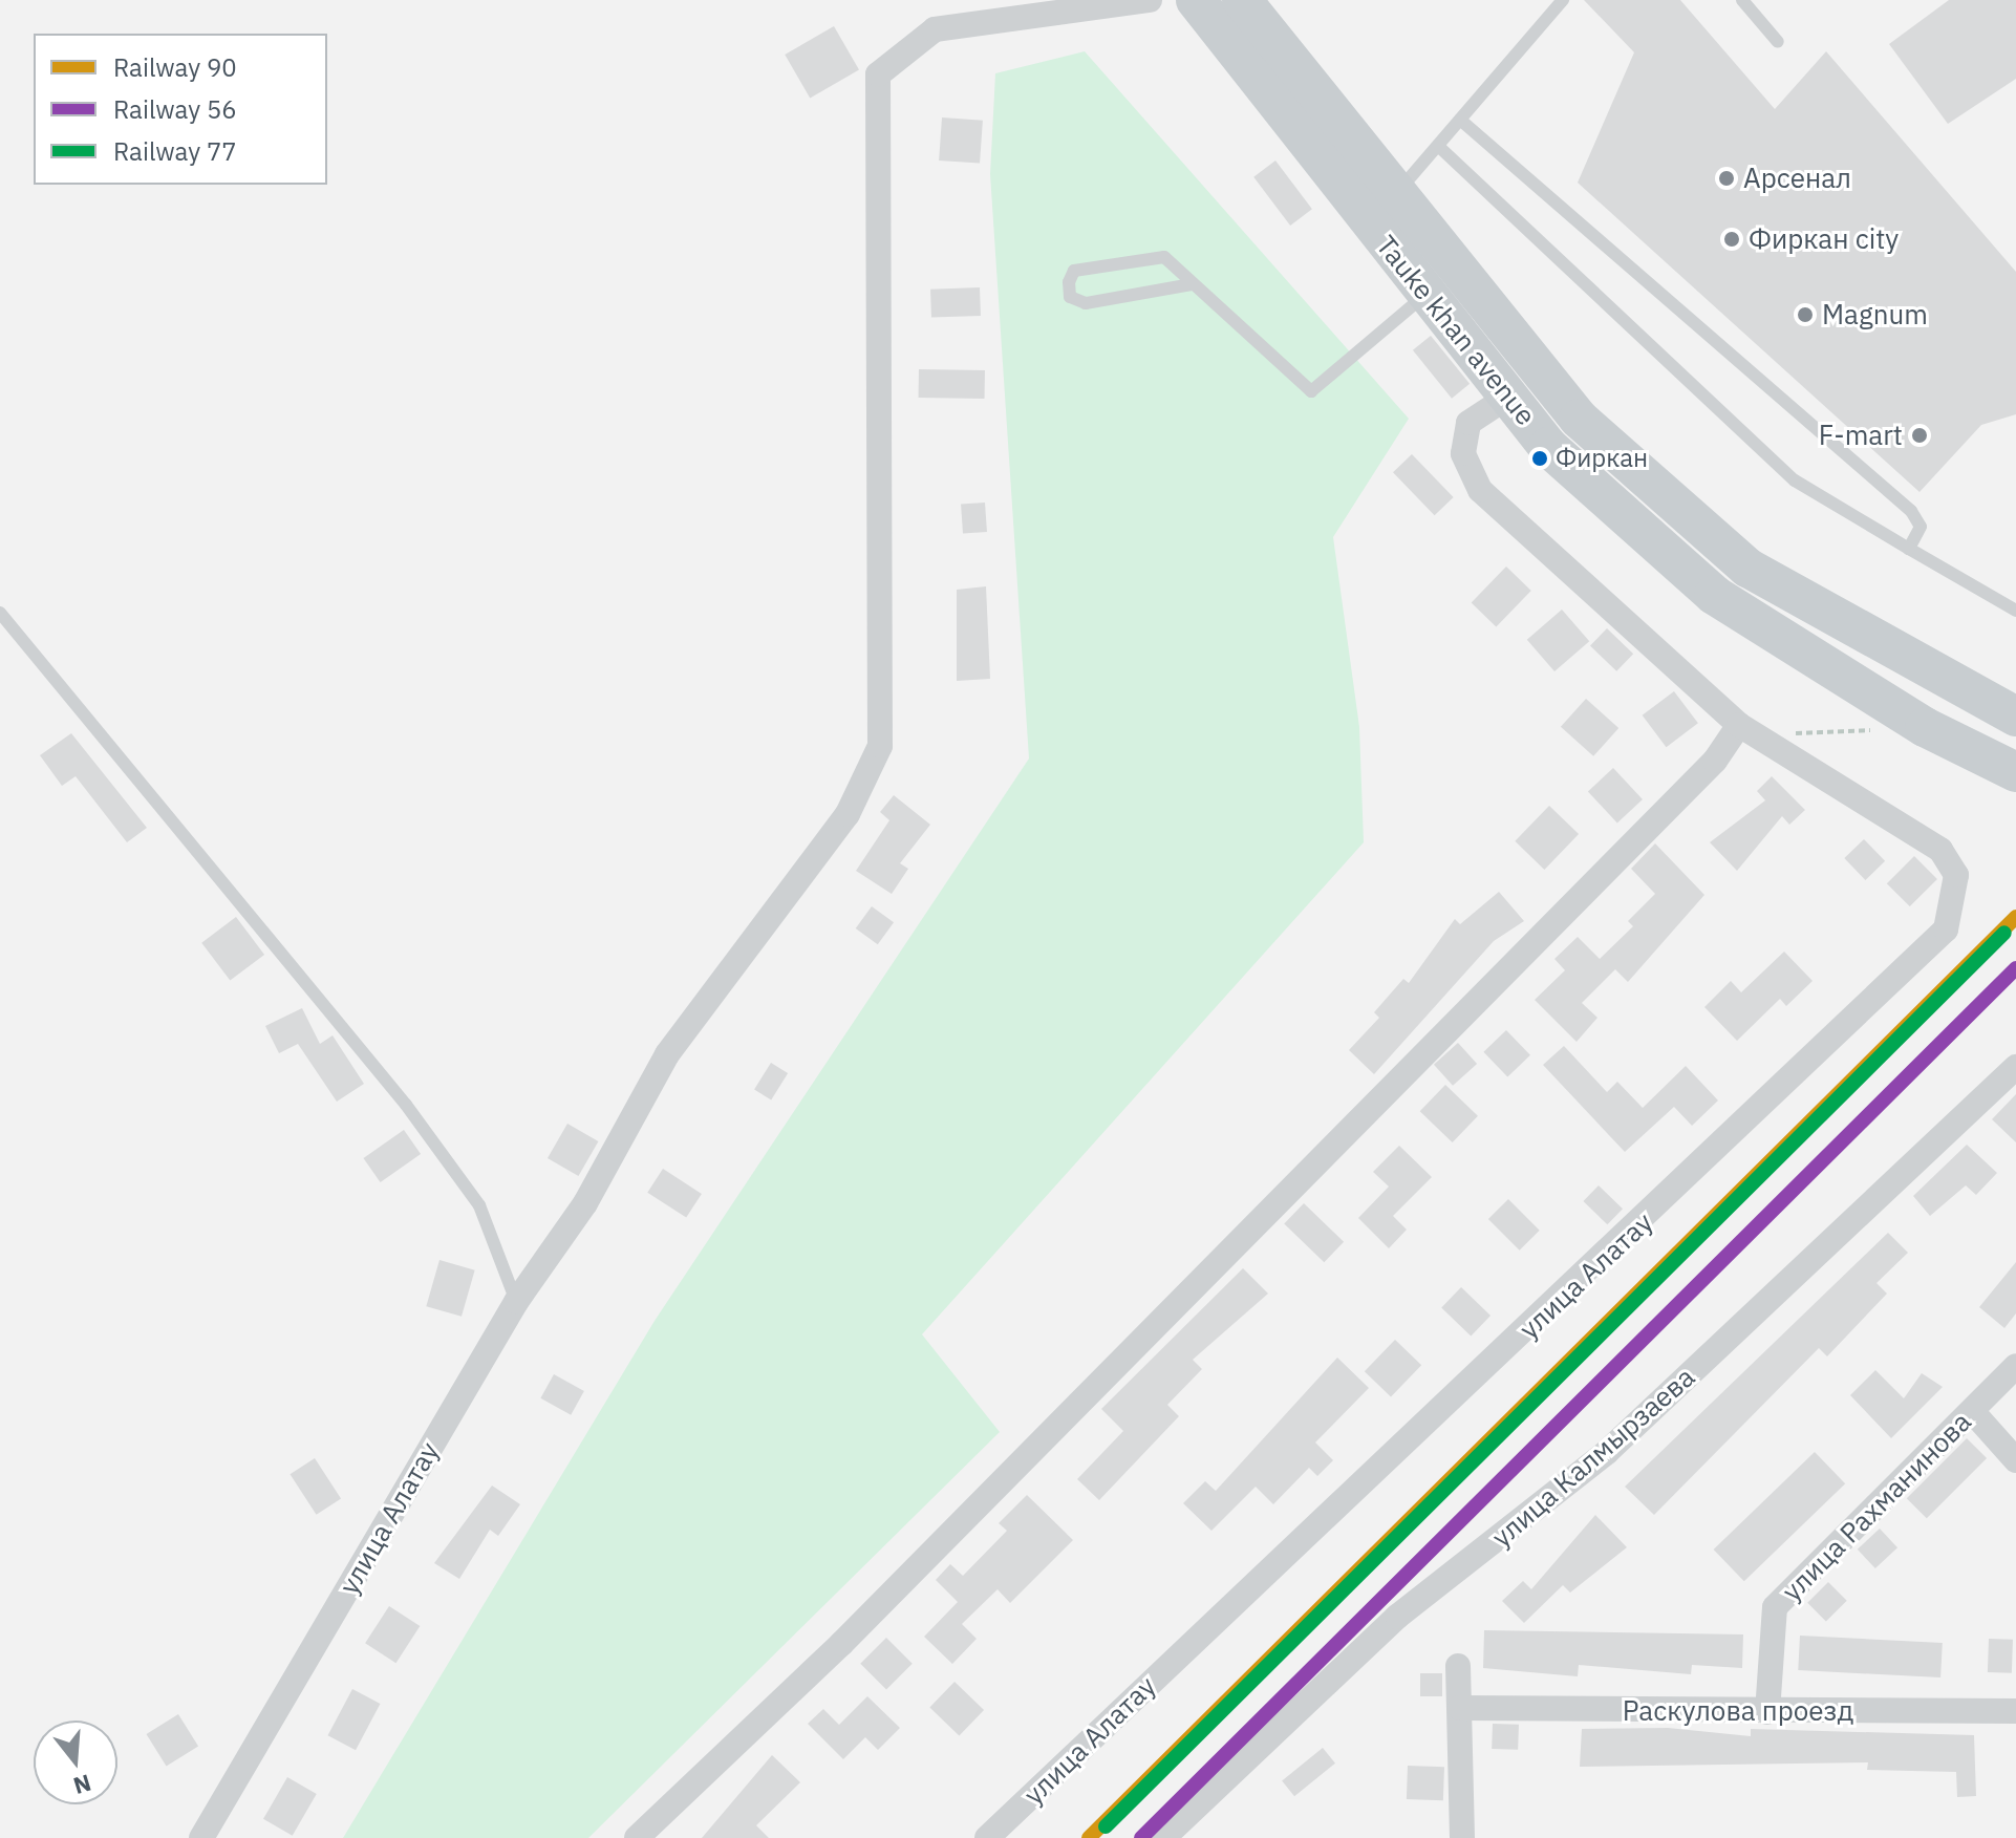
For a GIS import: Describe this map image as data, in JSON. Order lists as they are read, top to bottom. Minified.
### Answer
{"streets":{"main road":["Tauke khan avenue"],"street":["улица Алатау","улица Калмырзаева","улица Рахманинова","Раскулова проезд"]},"crossings":[["Tauke khan avenue","улица Алатау"],["улица Рахманинова","Раскулова проезд"]],"places":["Арсенал","Фиркан city","Magnum","F-mart","Фиркан"],"lines":["rail line 90","rail line 77","rail line 56"],"legend":["Railway 90","Railway 56","Railway 77"],"north":"bottom"}
